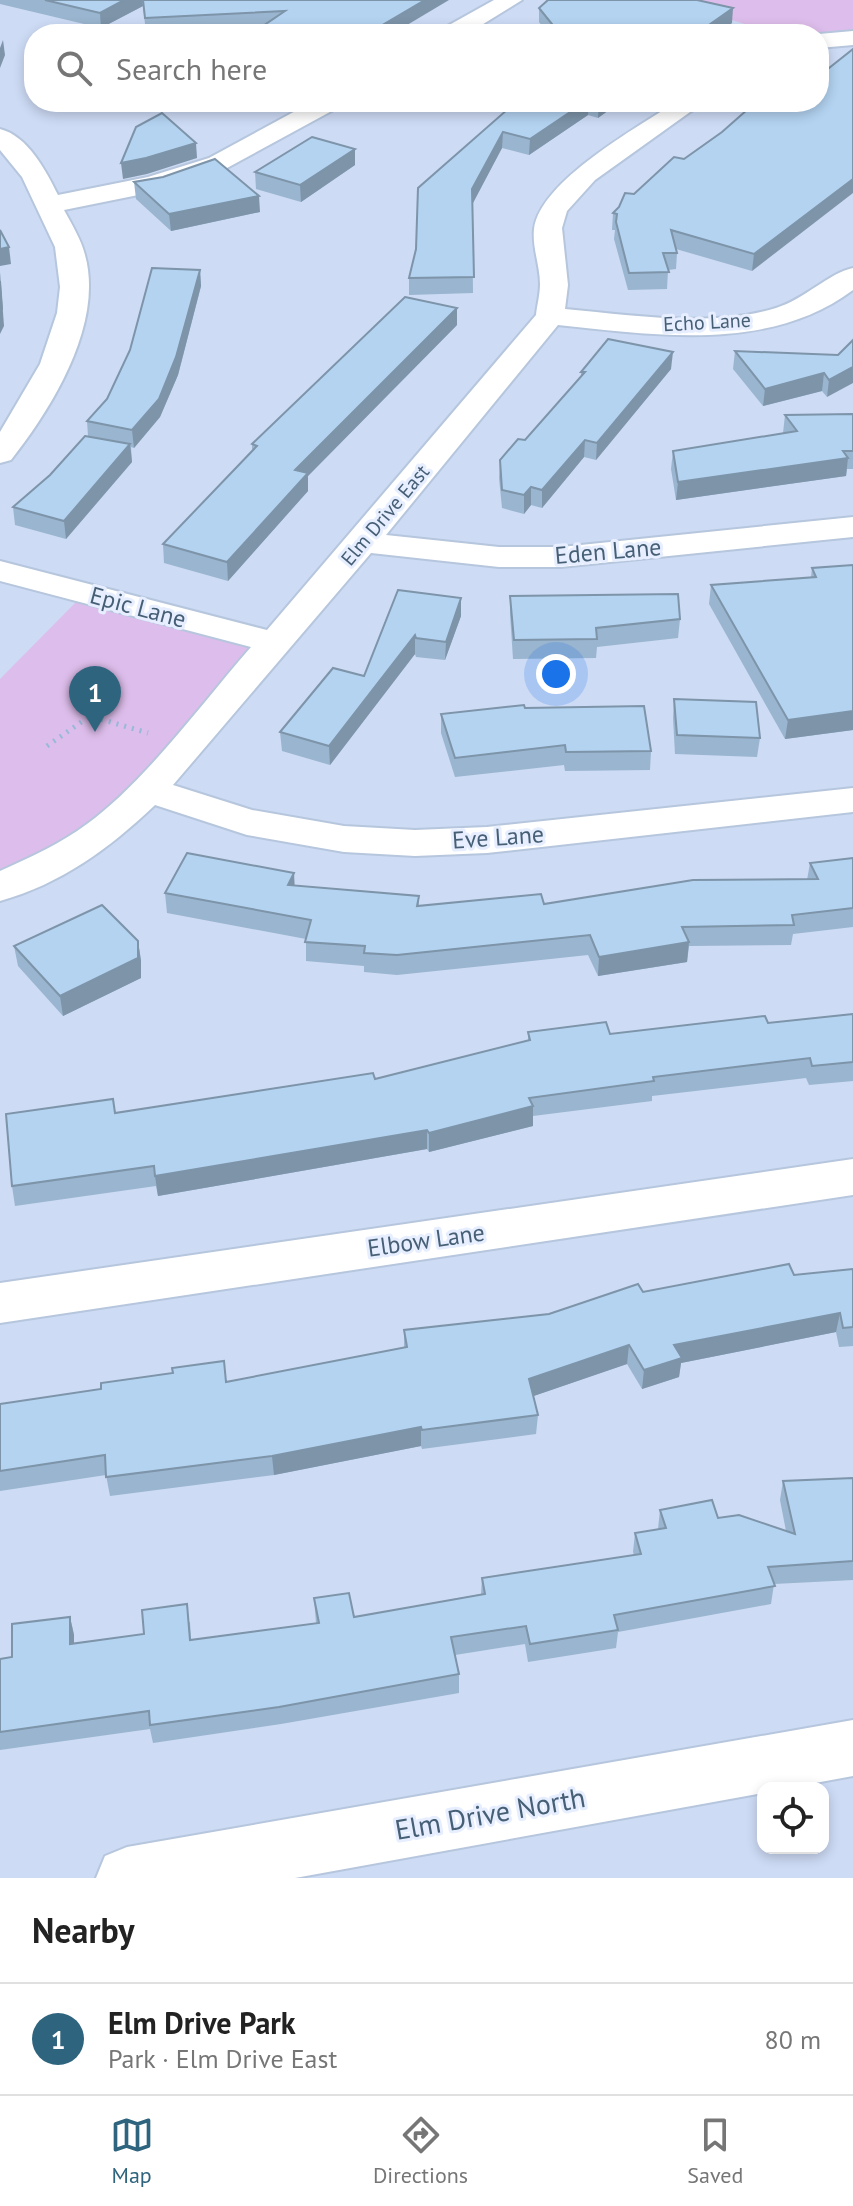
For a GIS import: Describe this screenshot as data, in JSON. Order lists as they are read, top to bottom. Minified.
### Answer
{"streets":{"street":["Echo Lane","Elm Drive East","Eden Lane","Epic Lane","Eve Lane","Elbow Lane","Elm Drive North"]},"crossings":[["Echo Lane","Elm Drive East"],["Elm Drive East","Eden Lane"],["Elm Drive East","Epic Lane"],["Elm Drive East","Eve Lane"]],"page":{"search":"Search here","pins":"1","heading":"Nearby","list":[{"mark":"1","name":"Elm Drive Park","note":"Park · Elm Drive East","value":"80 m"}],"nav":["Map","Directions","Saved"]}}
